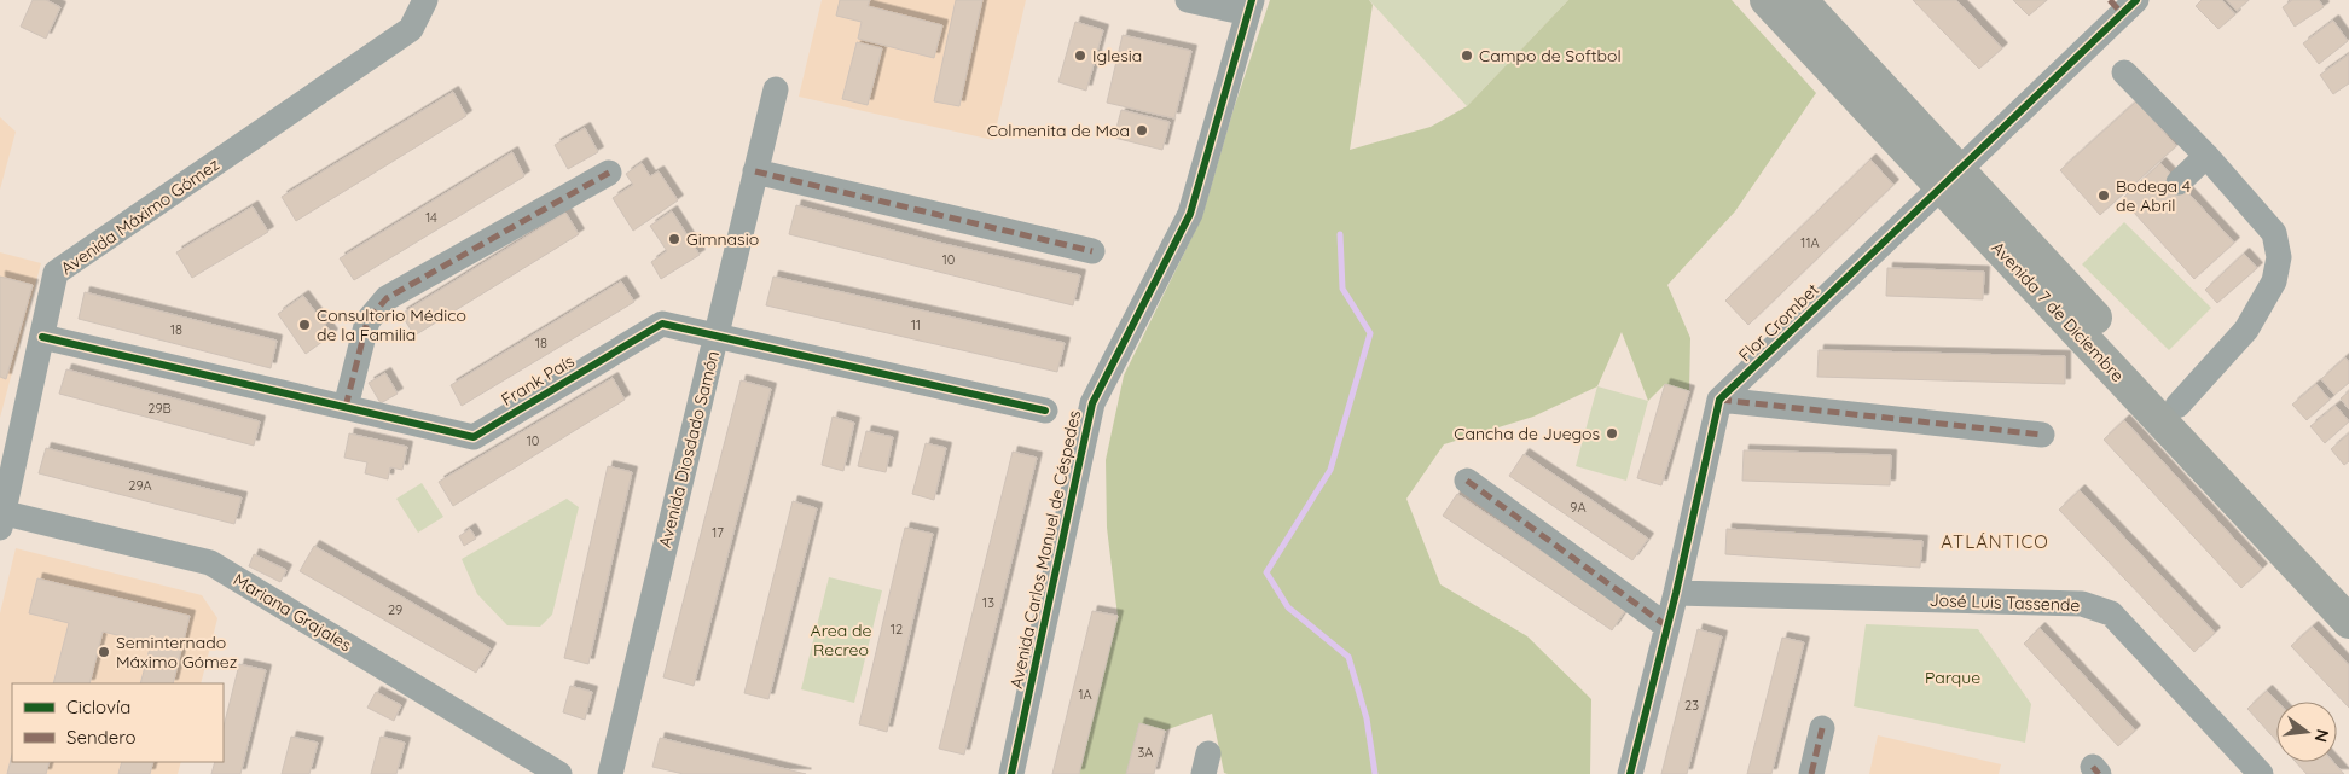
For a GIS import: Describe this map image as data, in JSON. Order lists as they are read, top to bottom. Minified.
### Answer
{"streets":{"main road":["Avenida 7 de Diciembre"],"street":["Avenida Máximo Gómez","Flor Crombet","Frank País","Avenida Diosdado Samón","Avenida Carlos Manuel de Céspedes","José Luis Tassende","Mariana Grajales"]},"crossings":[["Avenida Máximo Gómez","Frank País"],["Avenida Máximo Gómez","Mariana Grajales"],["Avenida 7 de Diciembre","Flor Crombet"],["Frank País","Avenida Diosdado Samón"]],"districts":["ATLÁNTICO"],"parks":["Area de Recreo","Parque"],"places":["Iglesia","Campo de Softbol","Colmenita de Moa","Bodega 4 de Abril","Gimnasio","Consultorio Médico de la Familia","Cancha de Juegos","Seminternado Máximo Gómez"],"house_numbers":["14","11A","10","11","18","18","29B","10","29A","9A","17","13","29","12","1A","23","3A"],"legend":["Ciclovía","Sendero"],"north":"right"}
